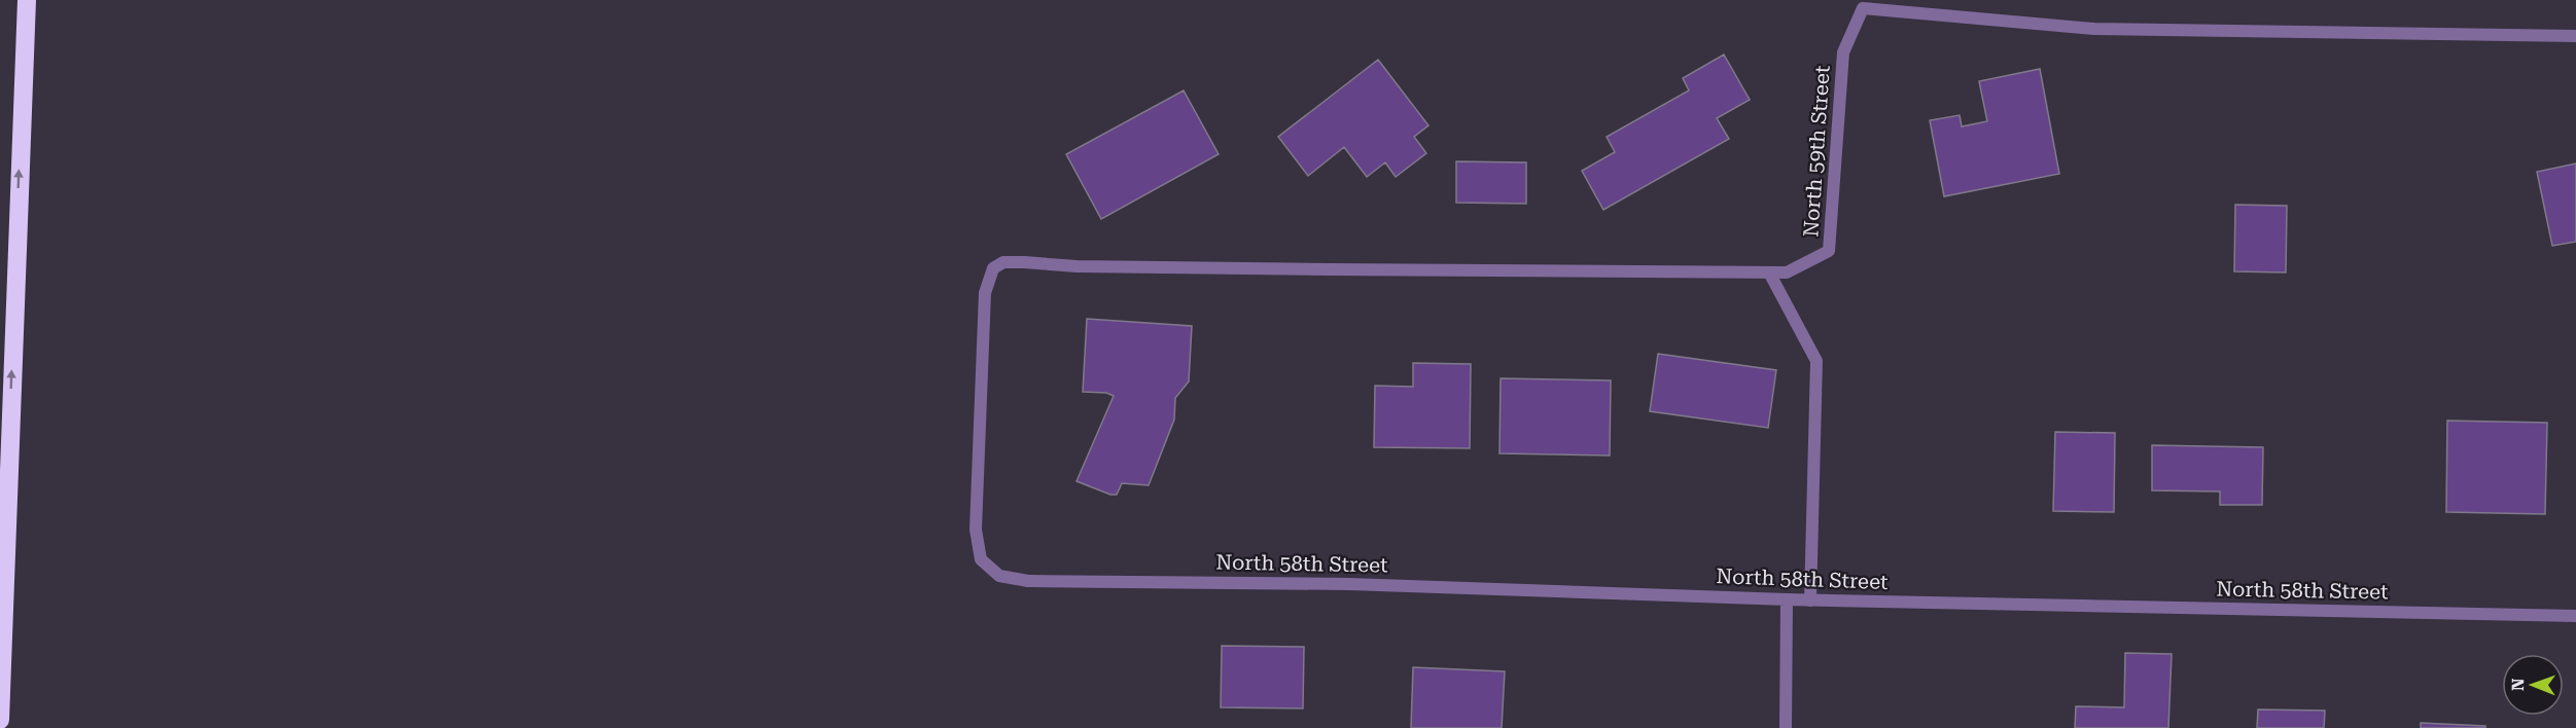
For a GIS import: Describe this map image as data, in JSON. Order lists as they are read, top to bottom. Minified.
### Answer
{"streets":{"street":["North 59th Street","North 58th Street"]},"crossings":[["North 59th Street","North 58th Street"]],"north":"left"}
